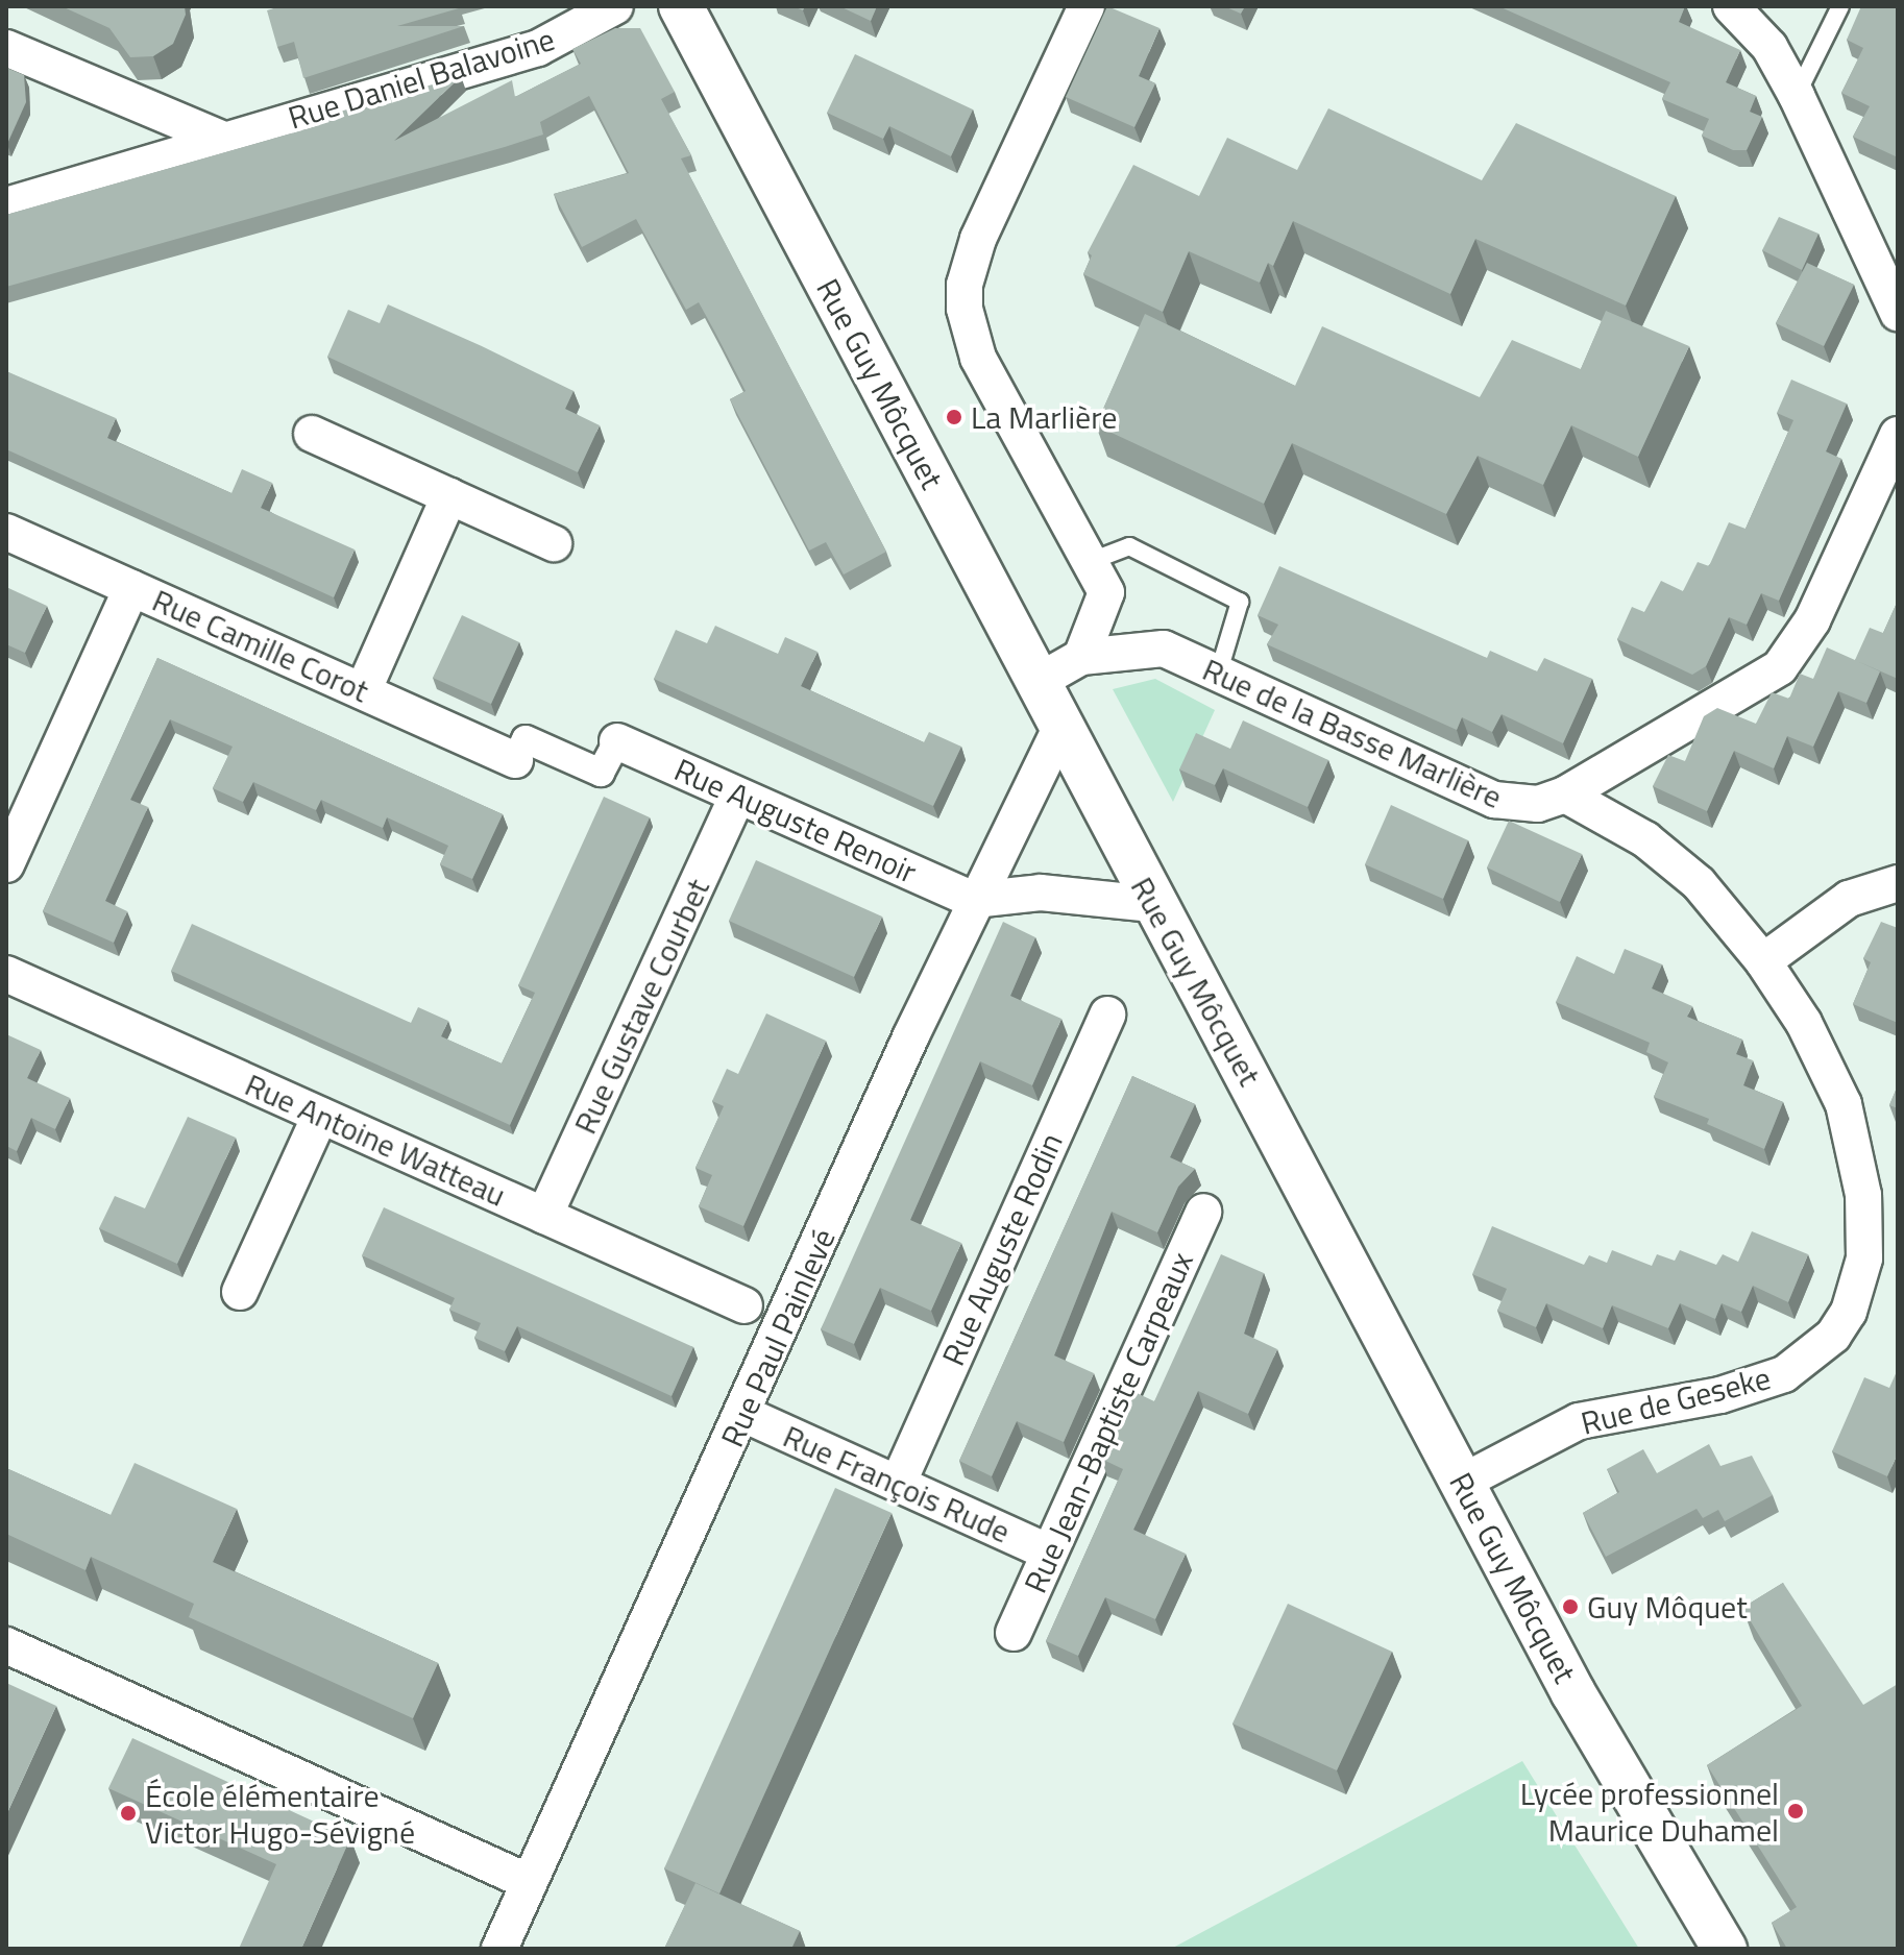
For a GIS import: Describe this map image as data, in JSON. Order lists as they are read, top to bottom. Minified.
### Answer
{"streets":{"street":["Rue Daniel Balavoine","Rue Guy Môcquet","Rue Camille Corot","Rue de la Basse Marlière","Rue Auguste Renoir","Rue Gustave Courbet","Rue Antoine Watteau","Rue Auguste Rodin","Rue Paul Painlevé","Rue de Geseke","Rue Jean-Baptiste Carpeaux","Rue François Rude"]},"crossings":[["Rue Guy Môcquet","Rue de la Basse Marlière"],["Rue Guy Môcquet","Rue Paul Painlevé"],["Rue Guy Môcquet","Rue de Geseke"],["Rue de la Basse Marlière","Rue de Geseke"],["Rue Auguste Renoir","Rue Gustave Courbet"],["Rue Auguste Renoir","Rue Paul Painlevé"],["Rue Gustave Courbet","Rue Antoine Watteau"],["Rue Auguste Rodin","Rue François Rude"],["Rue Paul Painlevé","Rue François Rude"],["Rue Jean-Baptiste Carpeaux","Rue François Rude"]],"places":["La Marlière","Guy Môquet","Lycée professionnel Maurice Duhamel","École élémentaire Victor Hugo-Sévigné"]}
